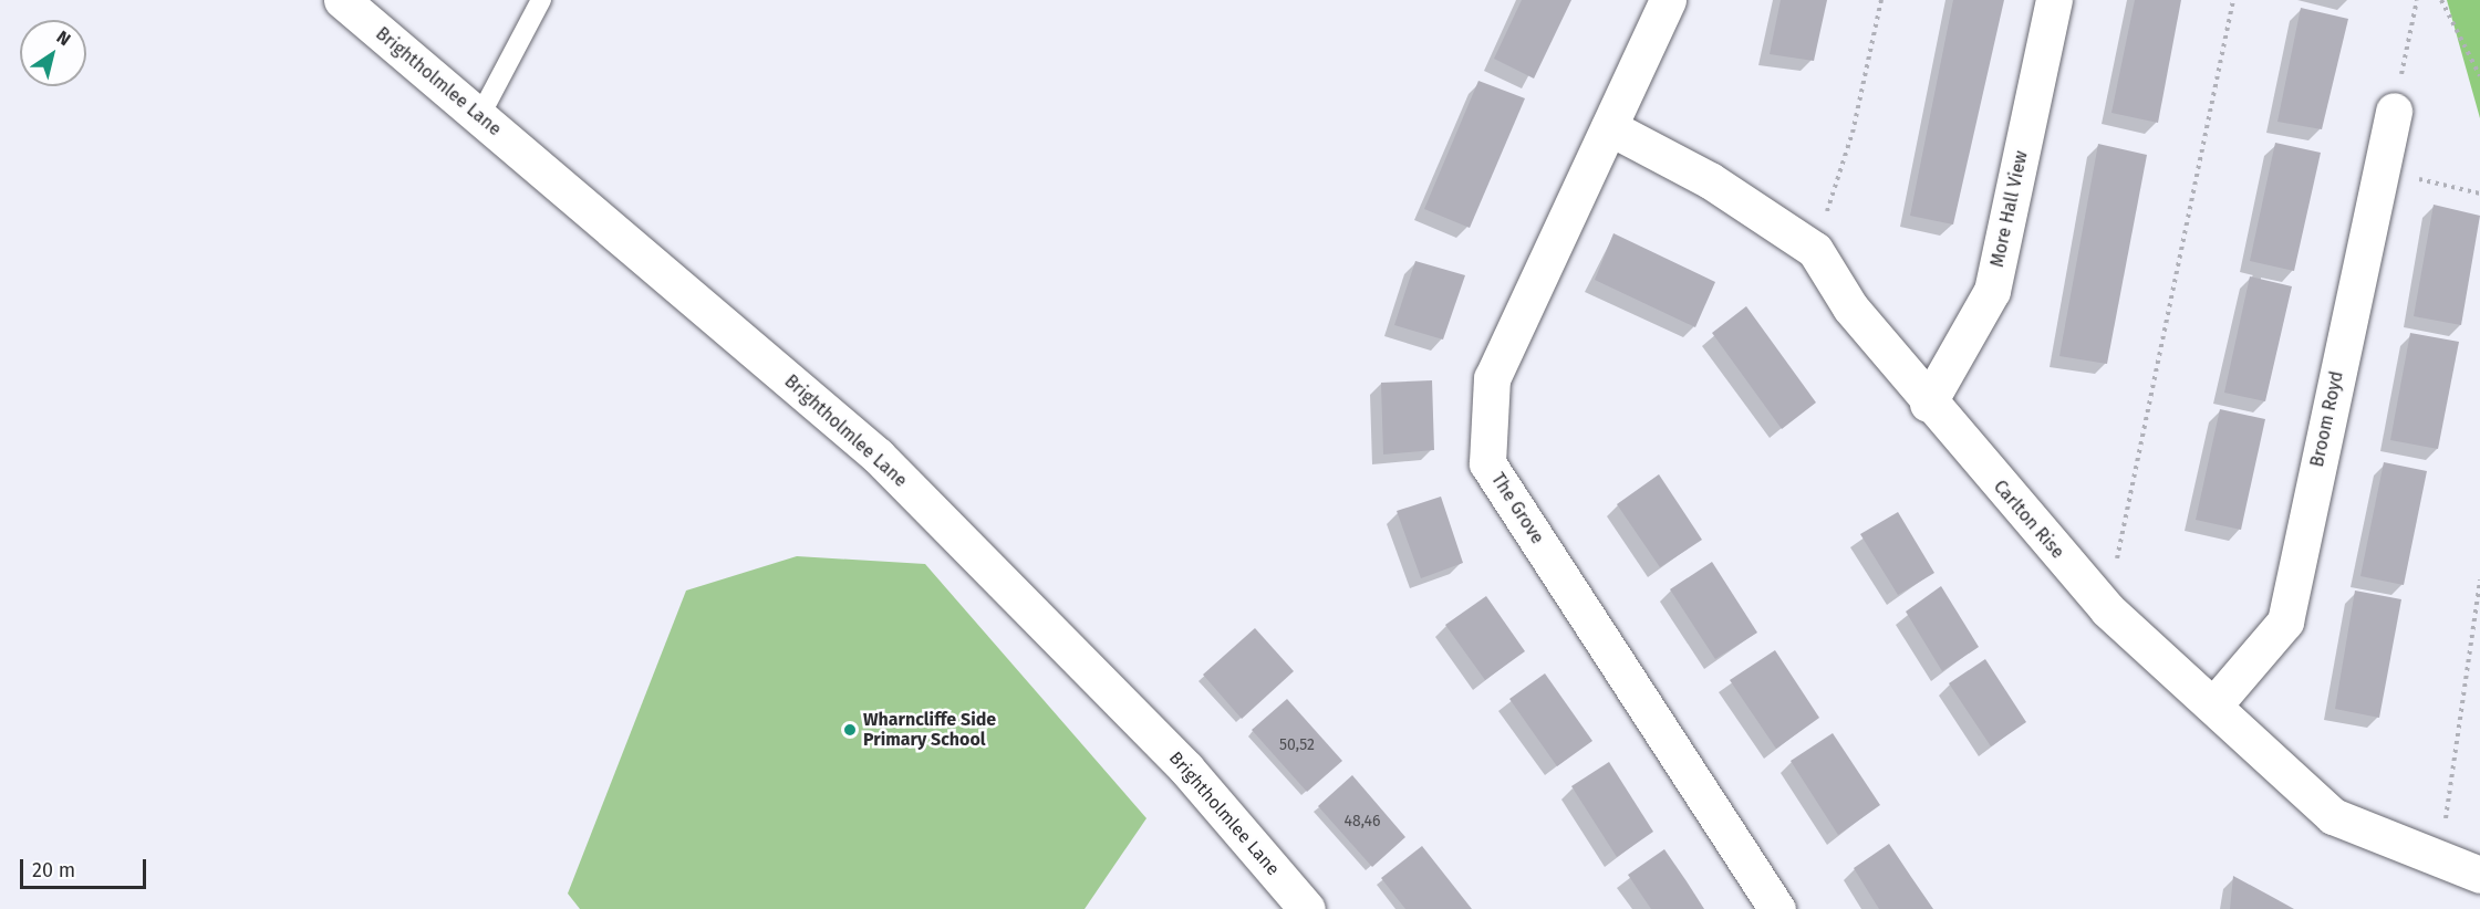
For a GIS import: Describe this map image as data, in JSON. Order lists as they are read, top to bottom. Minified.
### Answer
{"streets":{"street":["Brightholmlee Lane","More Hall View","Broom Royd","The Grove","Carlton Rise"]},"crossings":[["More Hall View","Carlton Rise"],["Broom Royd","Carlton Rise"],["The Grove","Carlton Rise"]],"places":["Wharncliffe Side Primary School"],"house_numbers":["50,52","48,46"],"scale_bar":"20 m","north":"top right"}
